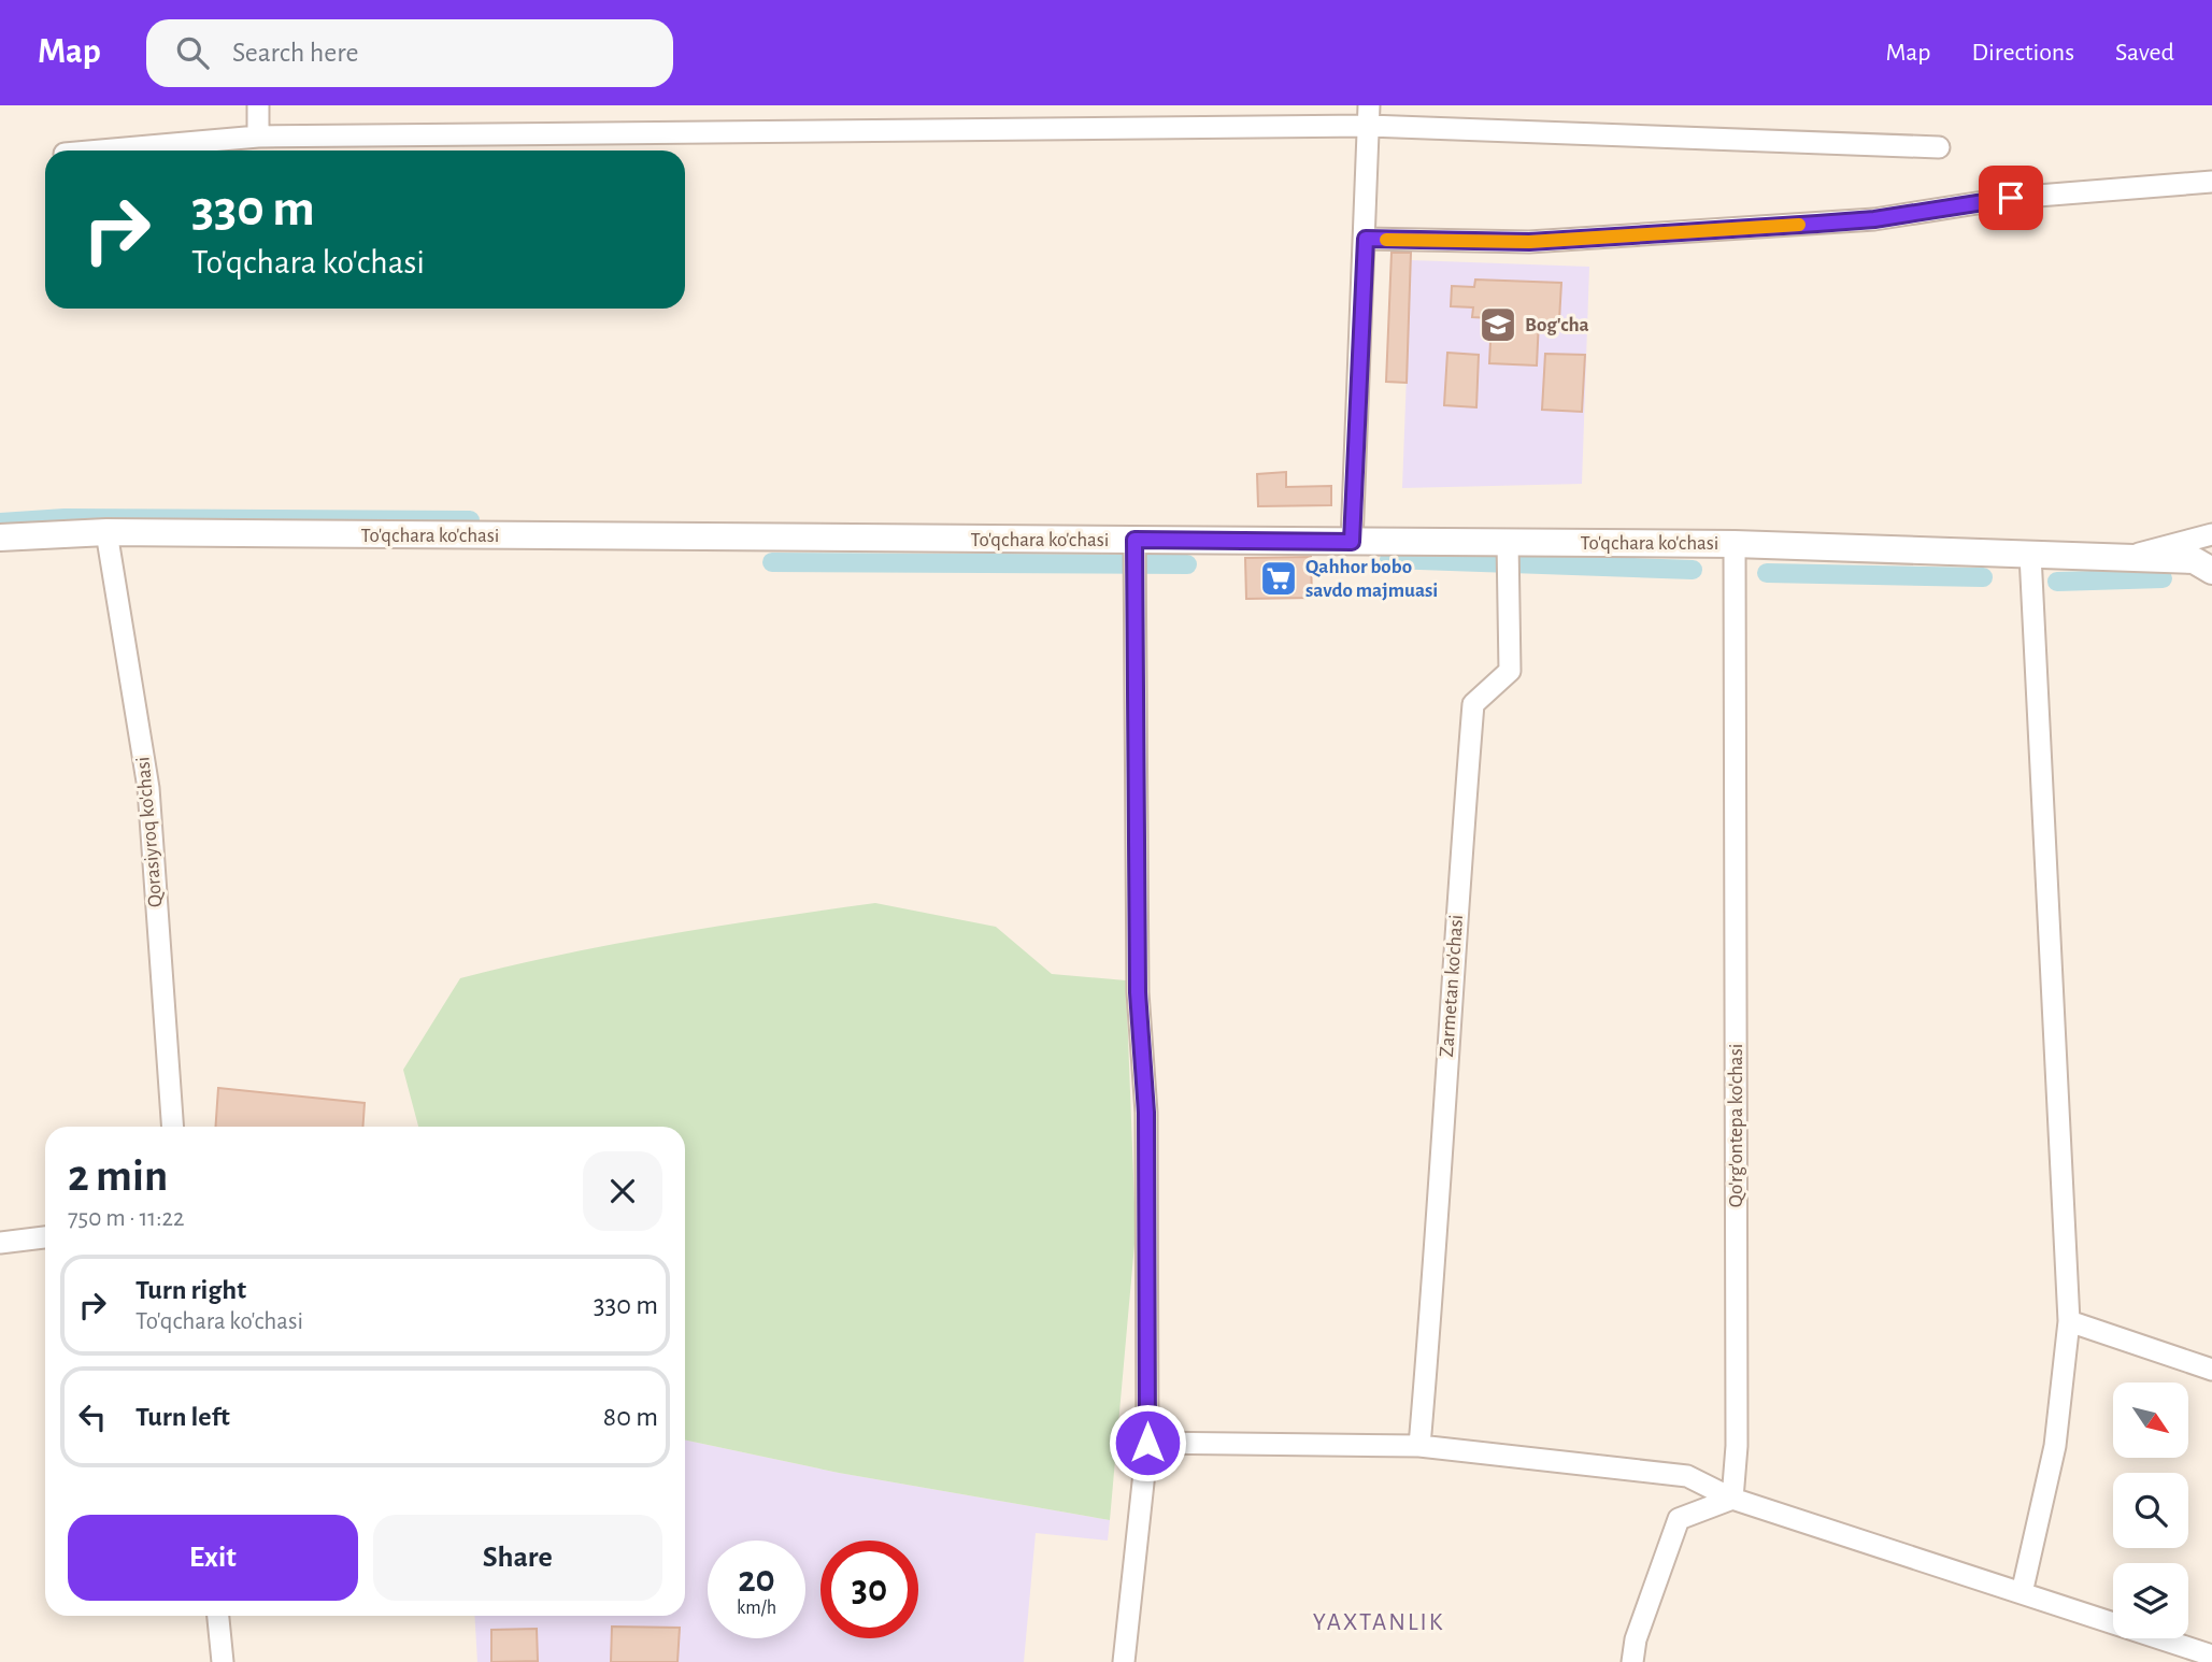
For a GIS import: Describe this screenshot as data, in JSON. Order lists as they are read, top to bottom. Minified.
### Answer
{"streets":{"street":["To'qchara ko'chasi","Qorasiyroq ko'chasi","Zarmetan ko'chasi","Qo'rg'ontepa ko'chasi"]},"crossings":[["To'qchara ko'chasi","Qorasiyroq ko'chasi"],["To'qchara ko'chasi","Zarmetan ko'chasi"],["To'qchara ko'chasi","Qo'rg'ontepa ko'chasi"]],"districts":["YAXTANLIK"],"places":{"school or university":["Bog'cha"],"supermarket":["Qahhor bobo savdo majmuasi"]},"north":"bottom right","page":{"header":"Map","search":"Search here","nav":["Map","Directions","Saved"],"turn":["330 m","To'qchara ko'chasi"],"heading":["2 min","750 m · 11:22"],"list":[{"name":"Turn right","note":"To'qchara ko'chasi","value":"330 m"},{"name":"Turn left","value":"80 m"}],"buttons":["Exit","Share"],"speed":"20 km/h","limit":"30"}}
